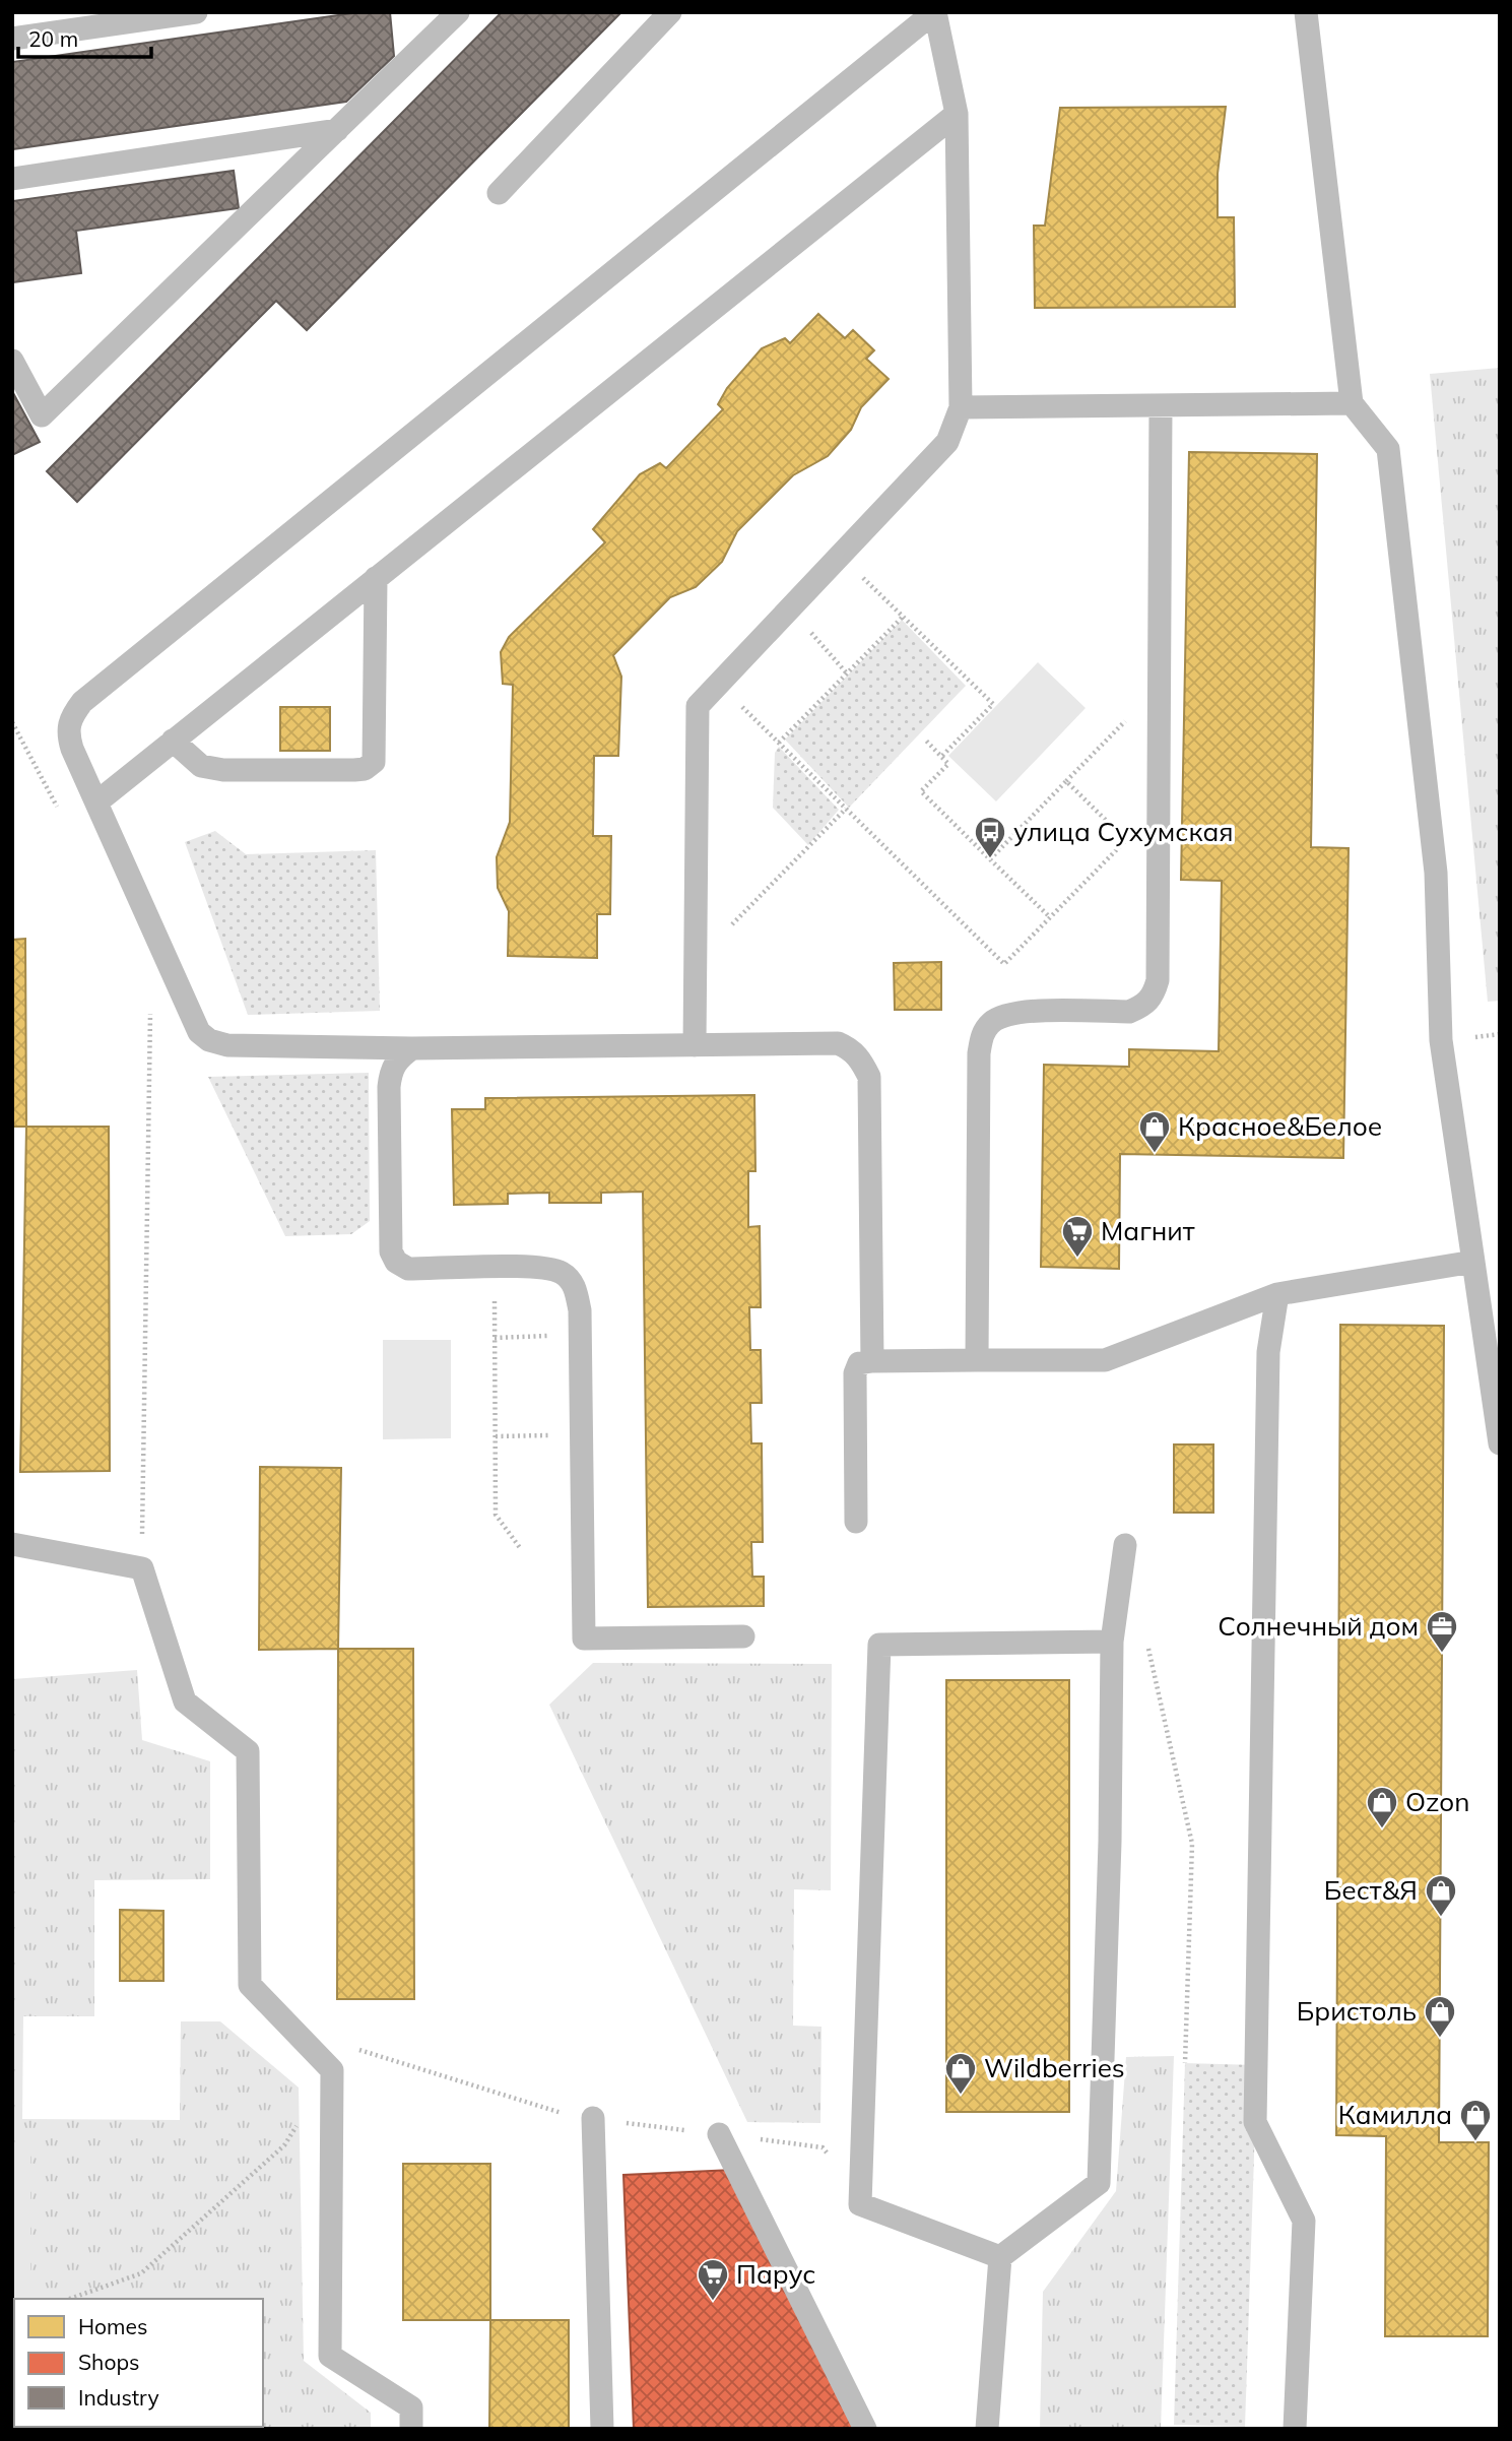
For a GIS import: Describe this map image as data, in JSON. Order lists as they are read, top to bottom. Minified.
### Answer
{"places":{"bus stop":["улица Сухумская"],"shop":["Красное&Белое","Ozon","Бест&Я","Бристоль","Wildberries","Камилла"],"supermarket":["Магнит","Парус"],"office":["Солнечный дом"]},"legend":["Homes","Shops","Industry"],"scale_bar":"20 m"}
